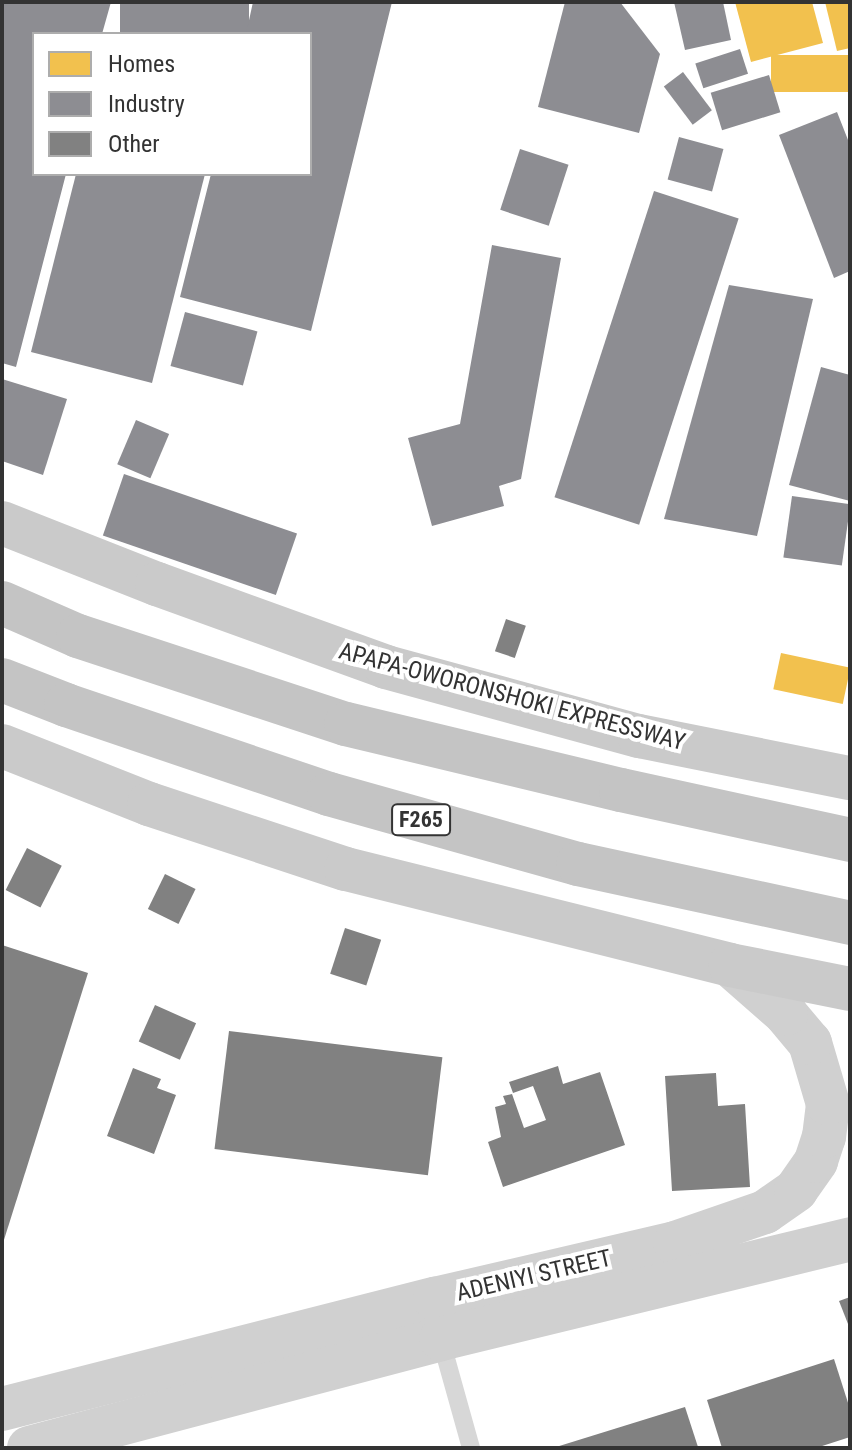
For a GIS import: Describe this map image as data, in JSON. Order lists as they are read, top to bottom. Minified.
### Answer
{"streets":{"highway":["F265"],"main road":["APAPA-OWORONSHOKI EXPRESSWAY"],"street":["ADENIYI STREET"]},"legend":["Homes","Industry","Other"]}
